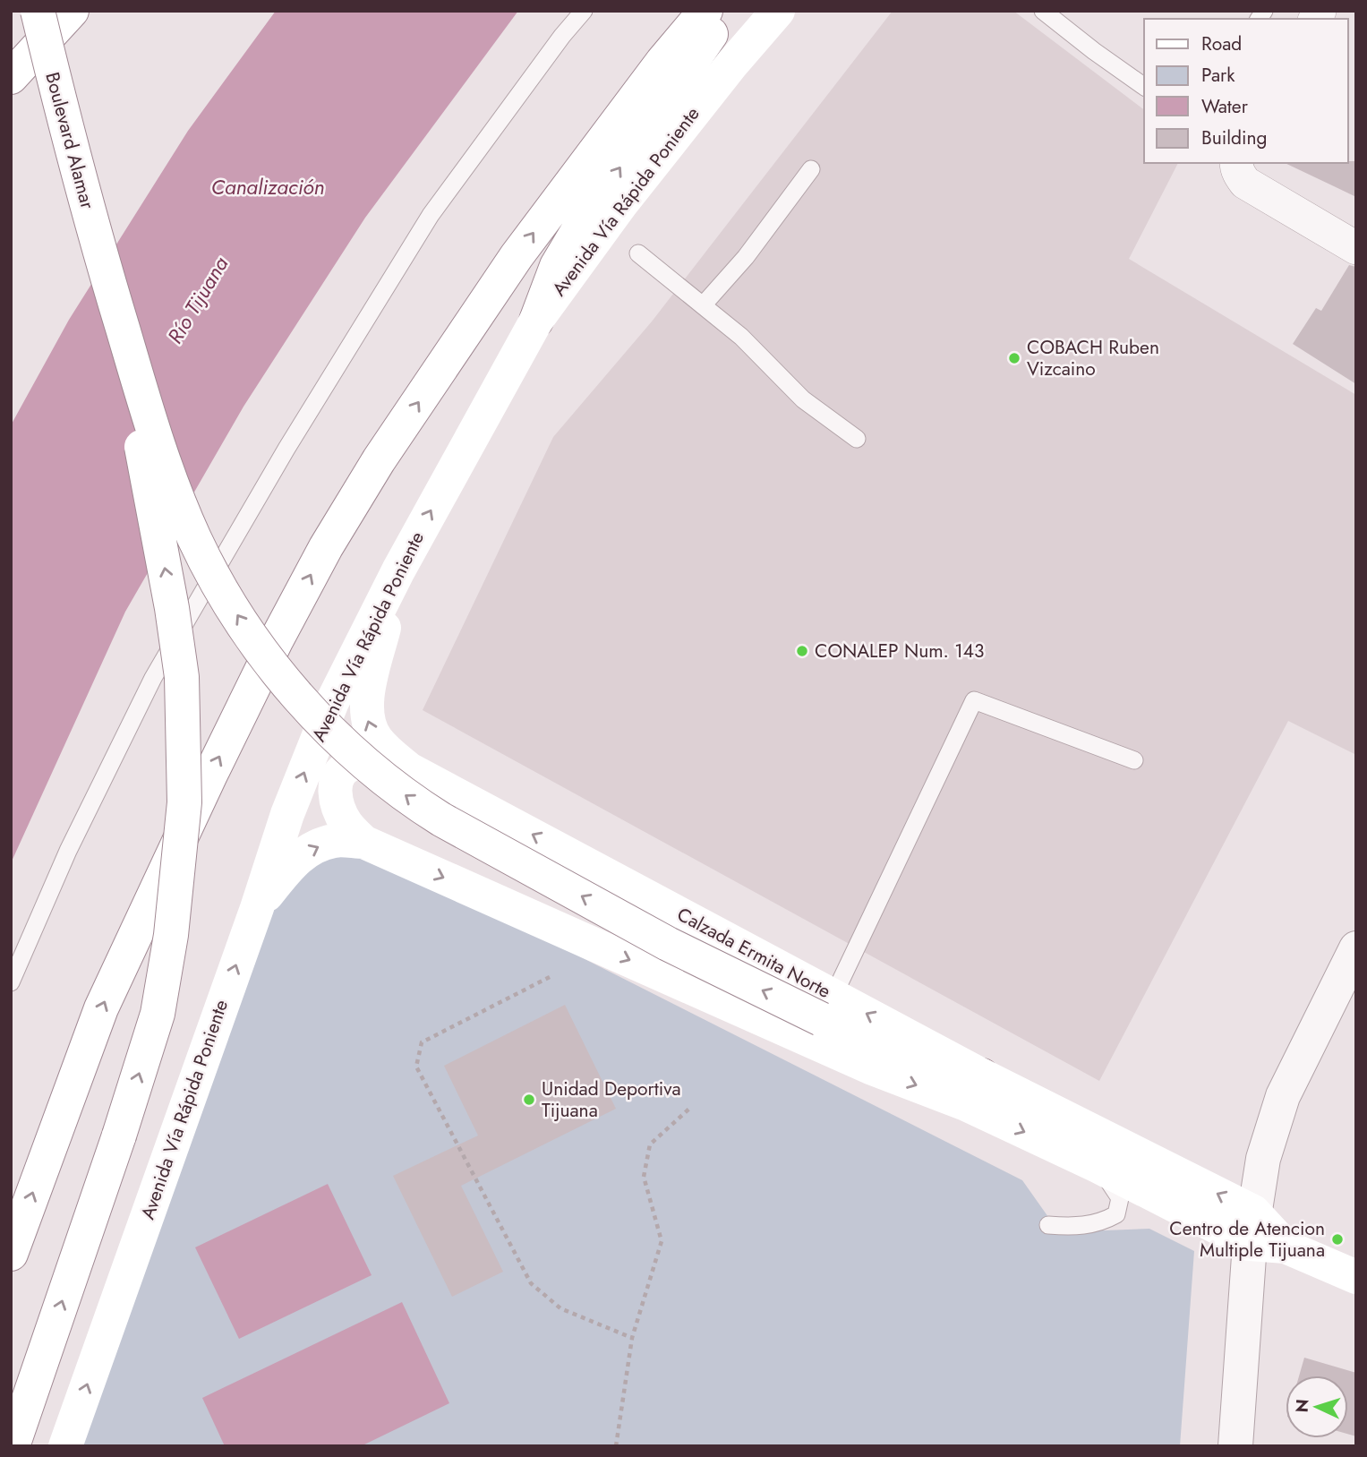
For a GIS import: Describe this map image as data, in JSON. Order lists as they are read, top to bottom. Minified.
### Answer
{"streets":{"main road":["Boulevard Alamar","Avenida Vía Rápida Poniente","Calzada Ermita Norte"]},"crossings":[["Avenida Vía Rápida Poniente","Calzada Ermita Norte"]],"water":["Canalización","Río Tijuana"],"places":["COBACH Ruben Vizcaino","CONALEP Num. 143","Unidad Deportiva Tijuana","Centro de Atencion Multiple Tijuana"],"legend":["Road","Park","Water","Building"],"north":"left"}
